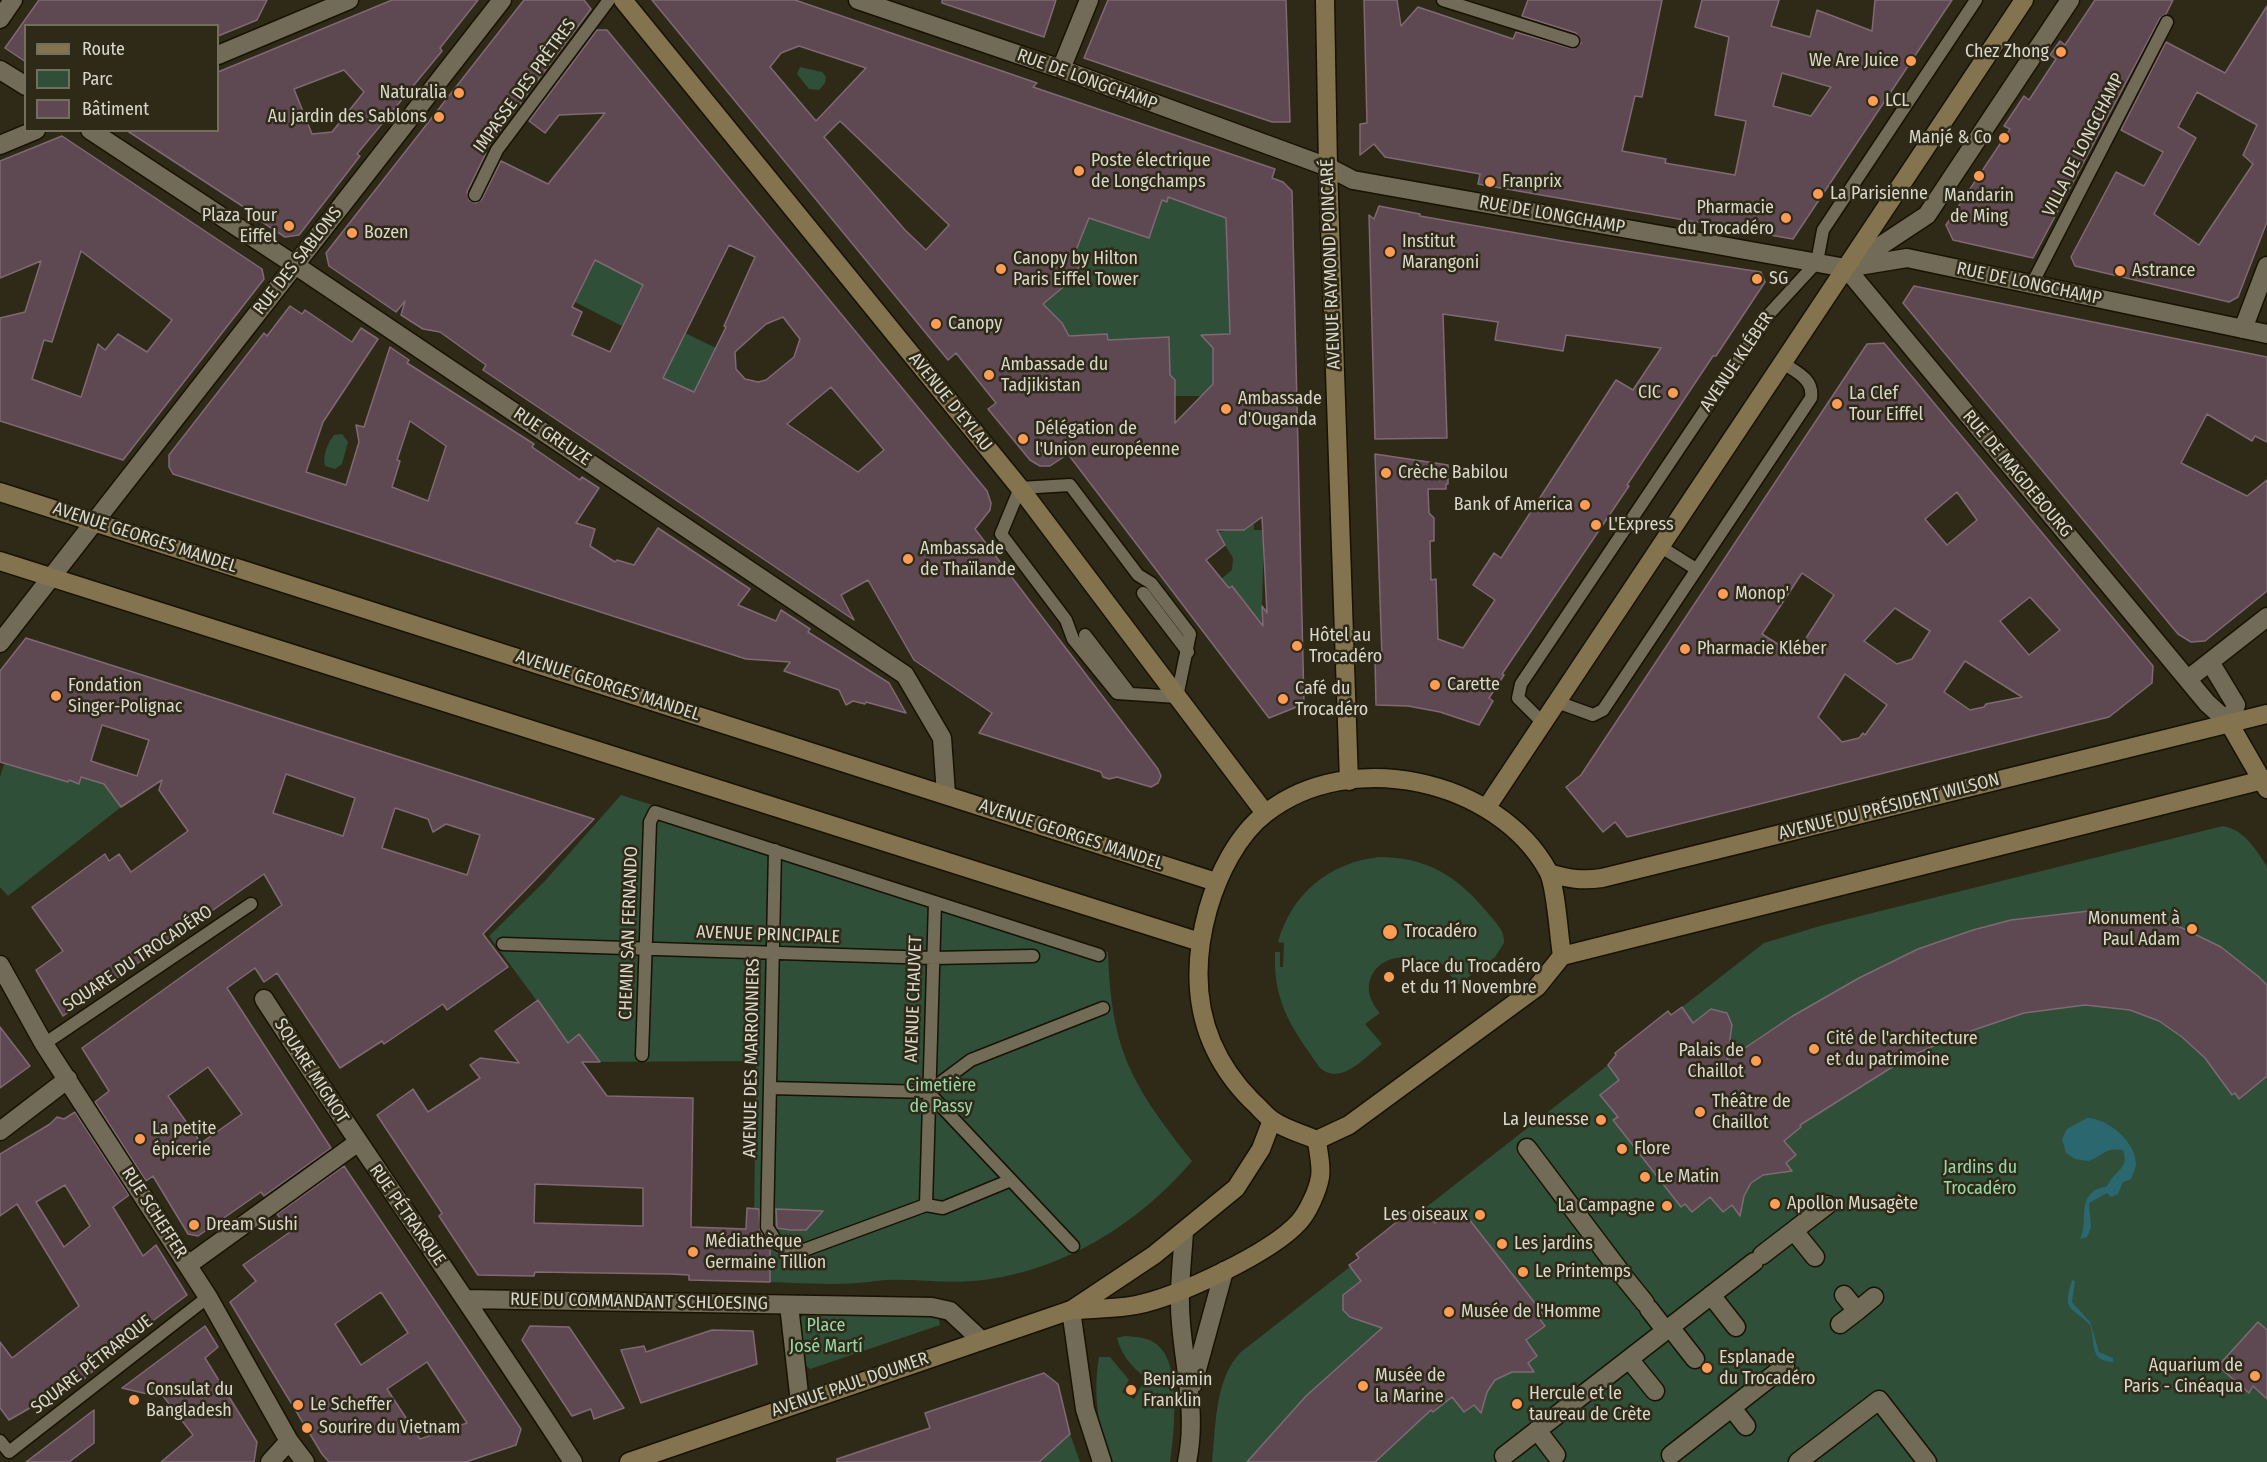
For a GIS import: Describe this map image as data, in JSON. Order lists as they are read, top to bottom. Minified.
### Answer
{"streets":{"main road":["AVENUE RAYMOND POINCARÉ","AVENUE D'EYLAU","AVENUE GEORGES MANDEL","AVENUE DU PRÉSIDENT WILSON","AVENUE PAUL DOUMER"],"street":["RUE DE LONGCHAMP","RUE DES SABLONS","RUE GREUZE","RUE DE MAGDEBOURG","SQUARE MIGNOT","RUE SCHEFFER","RUE PÉTRARQUE","RUE DU COMMANDANT SCHLOESING"],"lane":["IMPASSE DES PRÊTRES","VILLA DE LONGCHAMP","AVENUE KLÉBER","CHEMIN SAN FERNANDO","AVENUE PRINCIPALE","SQUARE DU TROCADÉRO","AVENUE CHAUVET","AVENUE DES MARRONNIERS","SQUARE PÉTRARQUE"]},"crossings":[["RUE DE LONGCHAMP","VILLA DE LONGCHAMP"],["RUE DE LONGCHAMP","AVENUE RAYMOND POINCARÉ"],["RUE DE LONGCHAMP","AVENUE KLÉBER"],["RUE DE LONGCHAMP","RUE DE MAGDEBOURG"],["RUE DES SABLONS","RUE GREUZE"],["RUE DES SABLONS","AVENUE GEORGES MANDEL"],["RUE GREUZE","AVENUE GEORGES MANDEL"],["RUE DE MAGDEBOURG","AVENUE DU PRÉSIDENT WILSON"],["CHEMIN SAN FERNANDO","AVENUE PRINCIPALE"],["CHEMIN SAN FERNANDO","AVENUE DES MARRONNIERS"],["AVENUE PRINCIPALE","AVENUE CHAUVET"],["AVENUE PRINCIPALE","AVENUE DES MARRONNIERS"],["SQUARE DU TROCADÉRO","RUE SCHEFFER"],["AVENUE CHAUVET","AVENUE DES MARRONNIERS"],["SQUARE MIGNOT","RUE PÉTRARQUE"],["RUE SCHEFFER","SQUARE PÉTRARQUE"],["RUE PÉTRARQUE","RUE DU COMMANDANT SCHLOESING"],["RUE DU COMMANDANT SCHLOESING","AVENUE PAUL DOUMER"]],"parks":["Cimetière de Passy","Jardins du Trocadéro","Place José Martí"],"places":["Chez Zhong","We Are Juice","Naturalia","LCL","Au jardin des Sablons","Manjé & Co","Poste électrique de Longchamps","Mandarin de Ming","Franprix","La Parisienne","Pharmacie du Trocadéro","Plaza Tour Eiffel","Bozen","Institut Marangoni","Canopy by Hilton Paris Eiffel Tower","Astrance","SG","Canopy","Ambassade du Tadjikistan","CIC","La Clef Tour Eiffel","Ambassade d'Ouganda","Délégation de l'Union européenne","Crèche Babilou","Bank of America","L'Express","Ambassade de Thaïlande","Monop'","Hôtel au Trocadéro","Pharmacie Kléber","Carette","Fondation Singer-Polignac","Café du Trocadéro","Monument à Paul Adam","Trocadéro","Place du Trocadéro et du 11 Novembre","Cité de l'architecture et du patrimoine","Palais de Chaillot","Théâtre de Chaillot","La Jeunesse","La petite épicerie","Flore","Le Matin","Apollon Musagète","La Campagne","Les oiseaux","Dream Sushi","Les jardins","Médiathèque Germaine Tillion","Le Printemps","Musée de l'Homme","Esplanade du Trocadéro","Aquarium de Paris - Cinéaqua","Musée de la Marine","Benjamin Franklin","Consulat du Bangladesh","Hercule et le taureau de Crète","Le Scheffer","Sourire du Vietnam"],"legend":["Route","Parc","Bâtiment"]}
